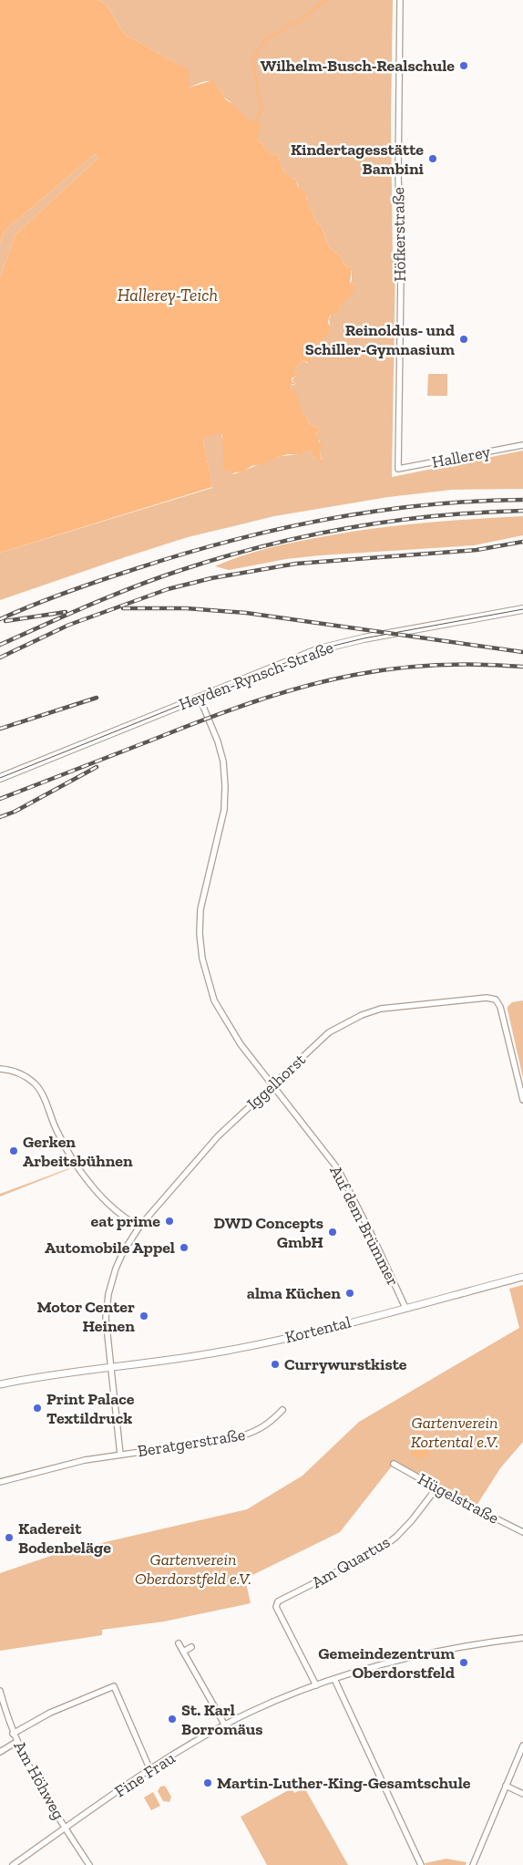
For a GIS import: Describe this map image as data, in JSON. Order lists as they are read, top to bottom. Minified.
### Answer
{"streets":{"main road":["Heyden-Rynsch-Straße"],"street":["Höfkerstraße","Hallerey","Iggelhorst","Auf dem Brümmer","Kortental","Beratgerstraße","Hügelstraße","Am Quartus","Fine Frau","Am Höhweg"]},"crossings":[["Höfkerstraße","Hallerey"],["Heyden-Rynsch-Straße","Auf dem Brümmer"],["Iggelhorst","Auf dem Brümmer"],["Iggelhorst","Kortental"],["Iggelhorst","Beratgerstraße"],["Auf dem Brümmer","Kortental"],["Kortental","Beratgerstraße"],["Hügelstraße","Am Quartus"],["Am Quartus","Fine Frau"],["Fine Frau","Am Höhweg"]],"water":["Hallerey-Teich"],"parks":["Gartenverein Kortental e.V.","Gartenverein Oberdorstfeld e.V."],"places":["Wilhelm-Busch-Realschule","Kindertagesstätte Bambini","Reinoldus- und Schiller-Gymnasium","Gerken Arbeitsbühnen","eat prime","DWD Concepts GmbH","Automobile Appel","alma Küchen","Motor Center Heinen","Currywurstkiste","Print Palace Textildruck","Kadereit Bodenbeläge","Gemeindezentrum Oberdorstfeld","St. Karl Borromäus","Martin-Luther-King-Gesamtschule"]}
